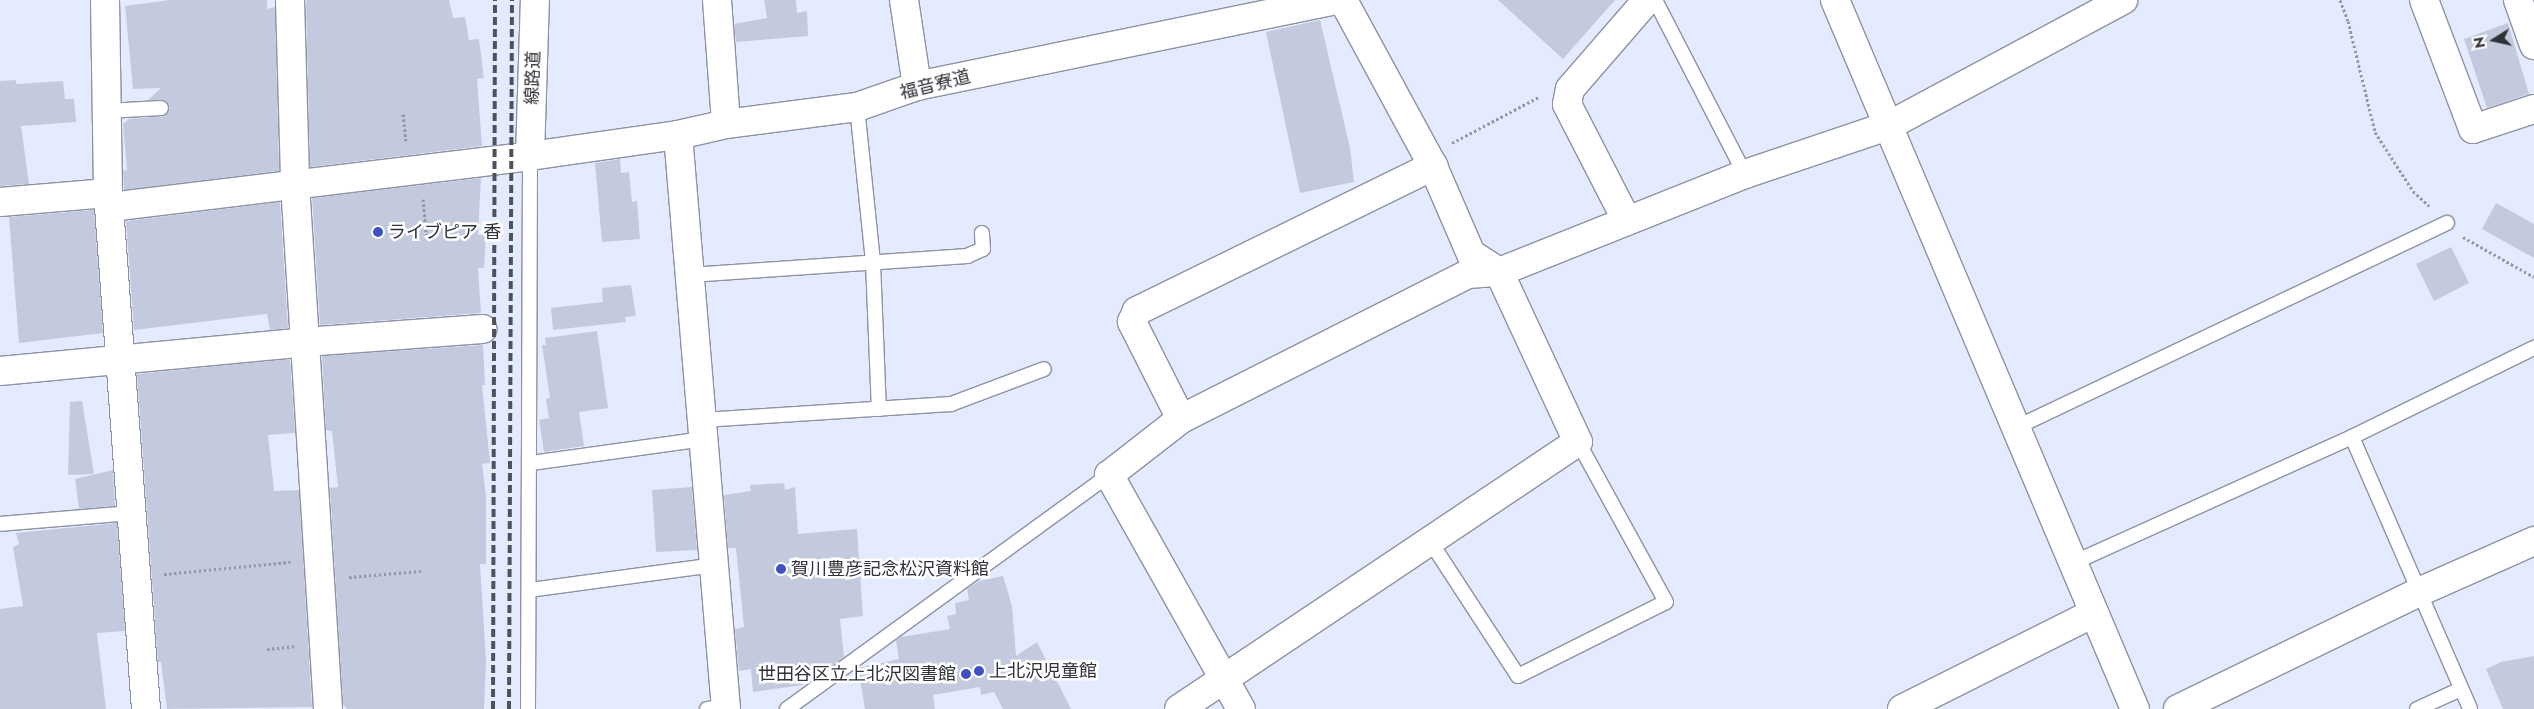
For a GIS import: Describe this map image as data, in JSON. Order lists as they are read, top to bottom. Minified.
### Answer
{"streets":{"street":["線路道","福音寮道"]},"crossings":[["線路道","福音寮道"]],"places":["ライブピア 香","賀川豊彦記念松沢資料館","上北沢児童館","世田谷区立上北沢図書館"],"north":"left"}
